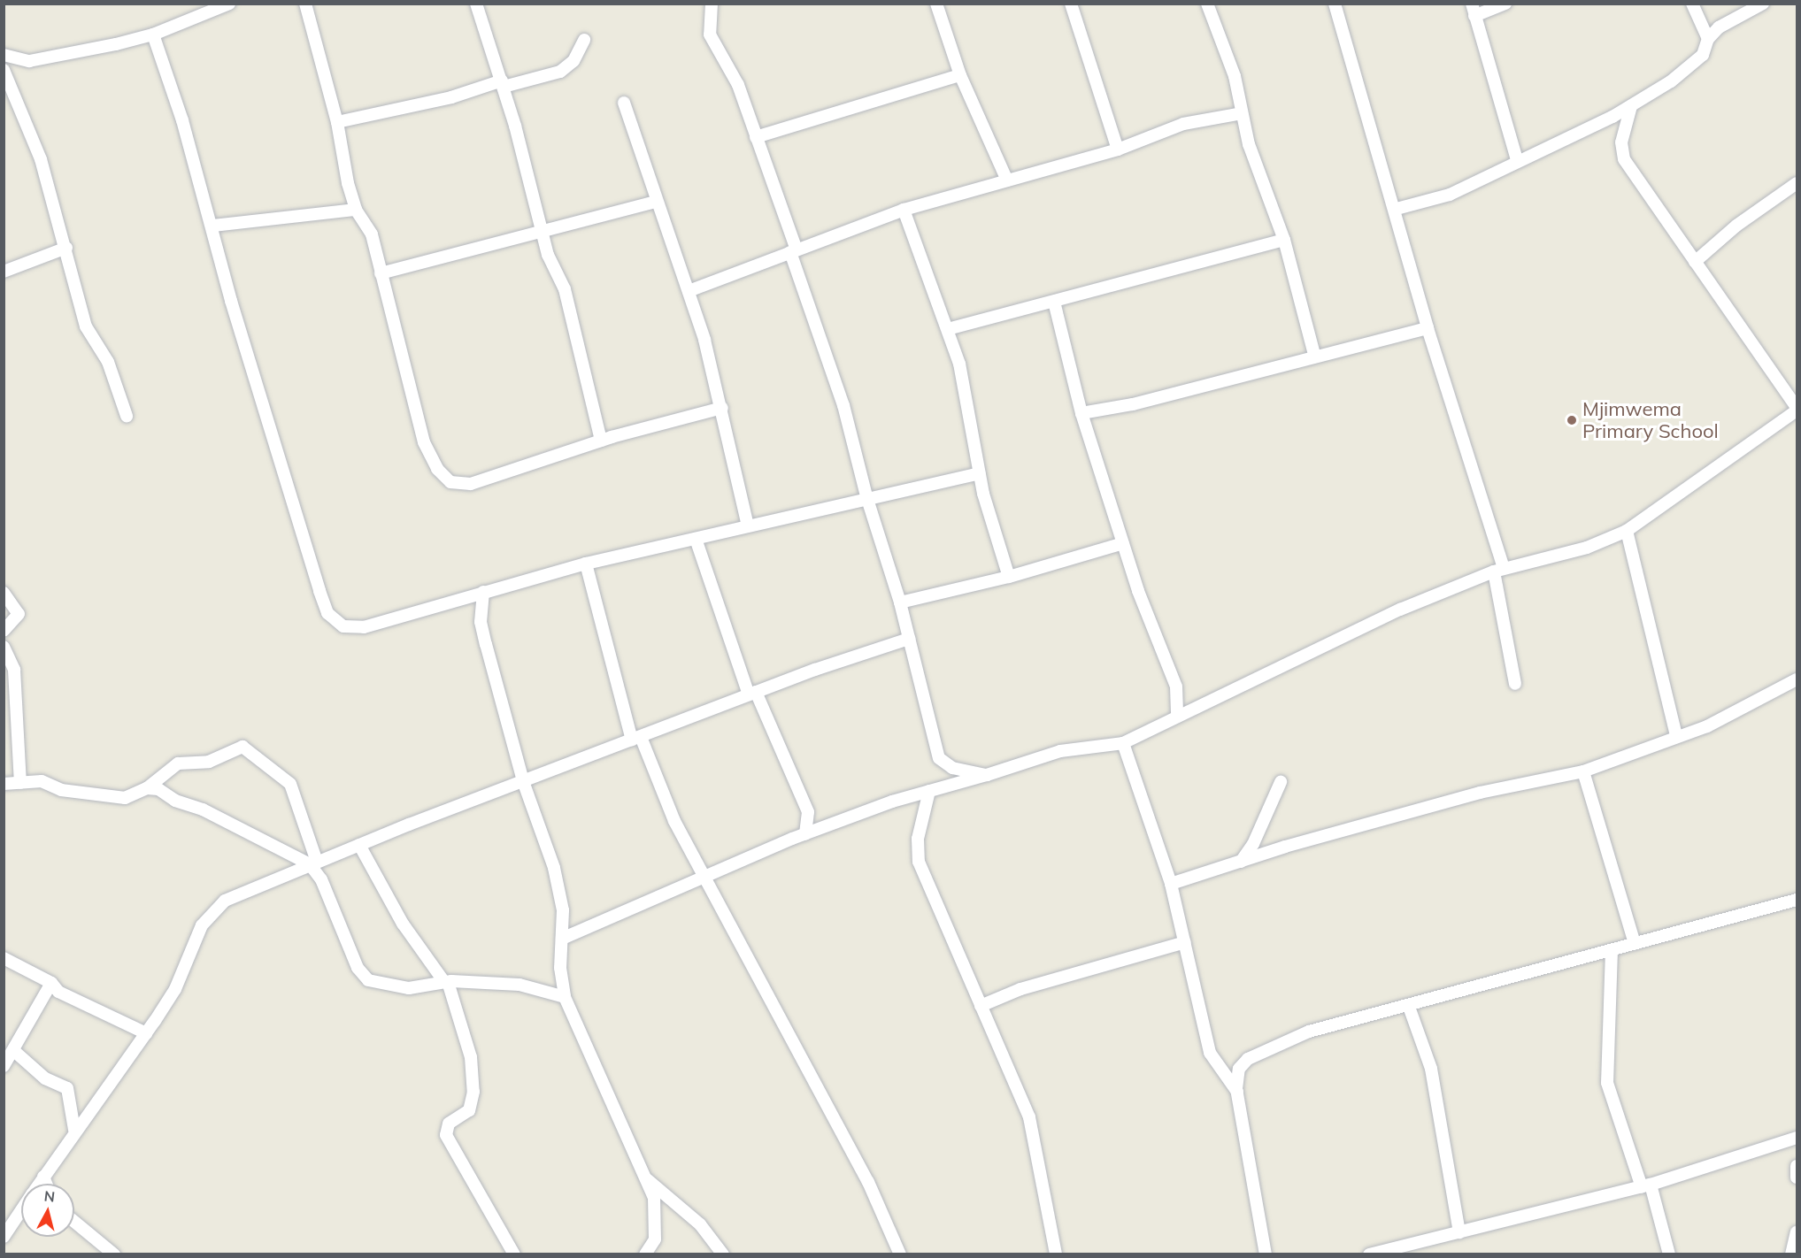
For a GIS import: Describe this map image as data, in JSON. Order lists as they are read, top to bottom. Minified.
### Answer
{"places":["Mjimwema Primary School"],"north":"top"}
